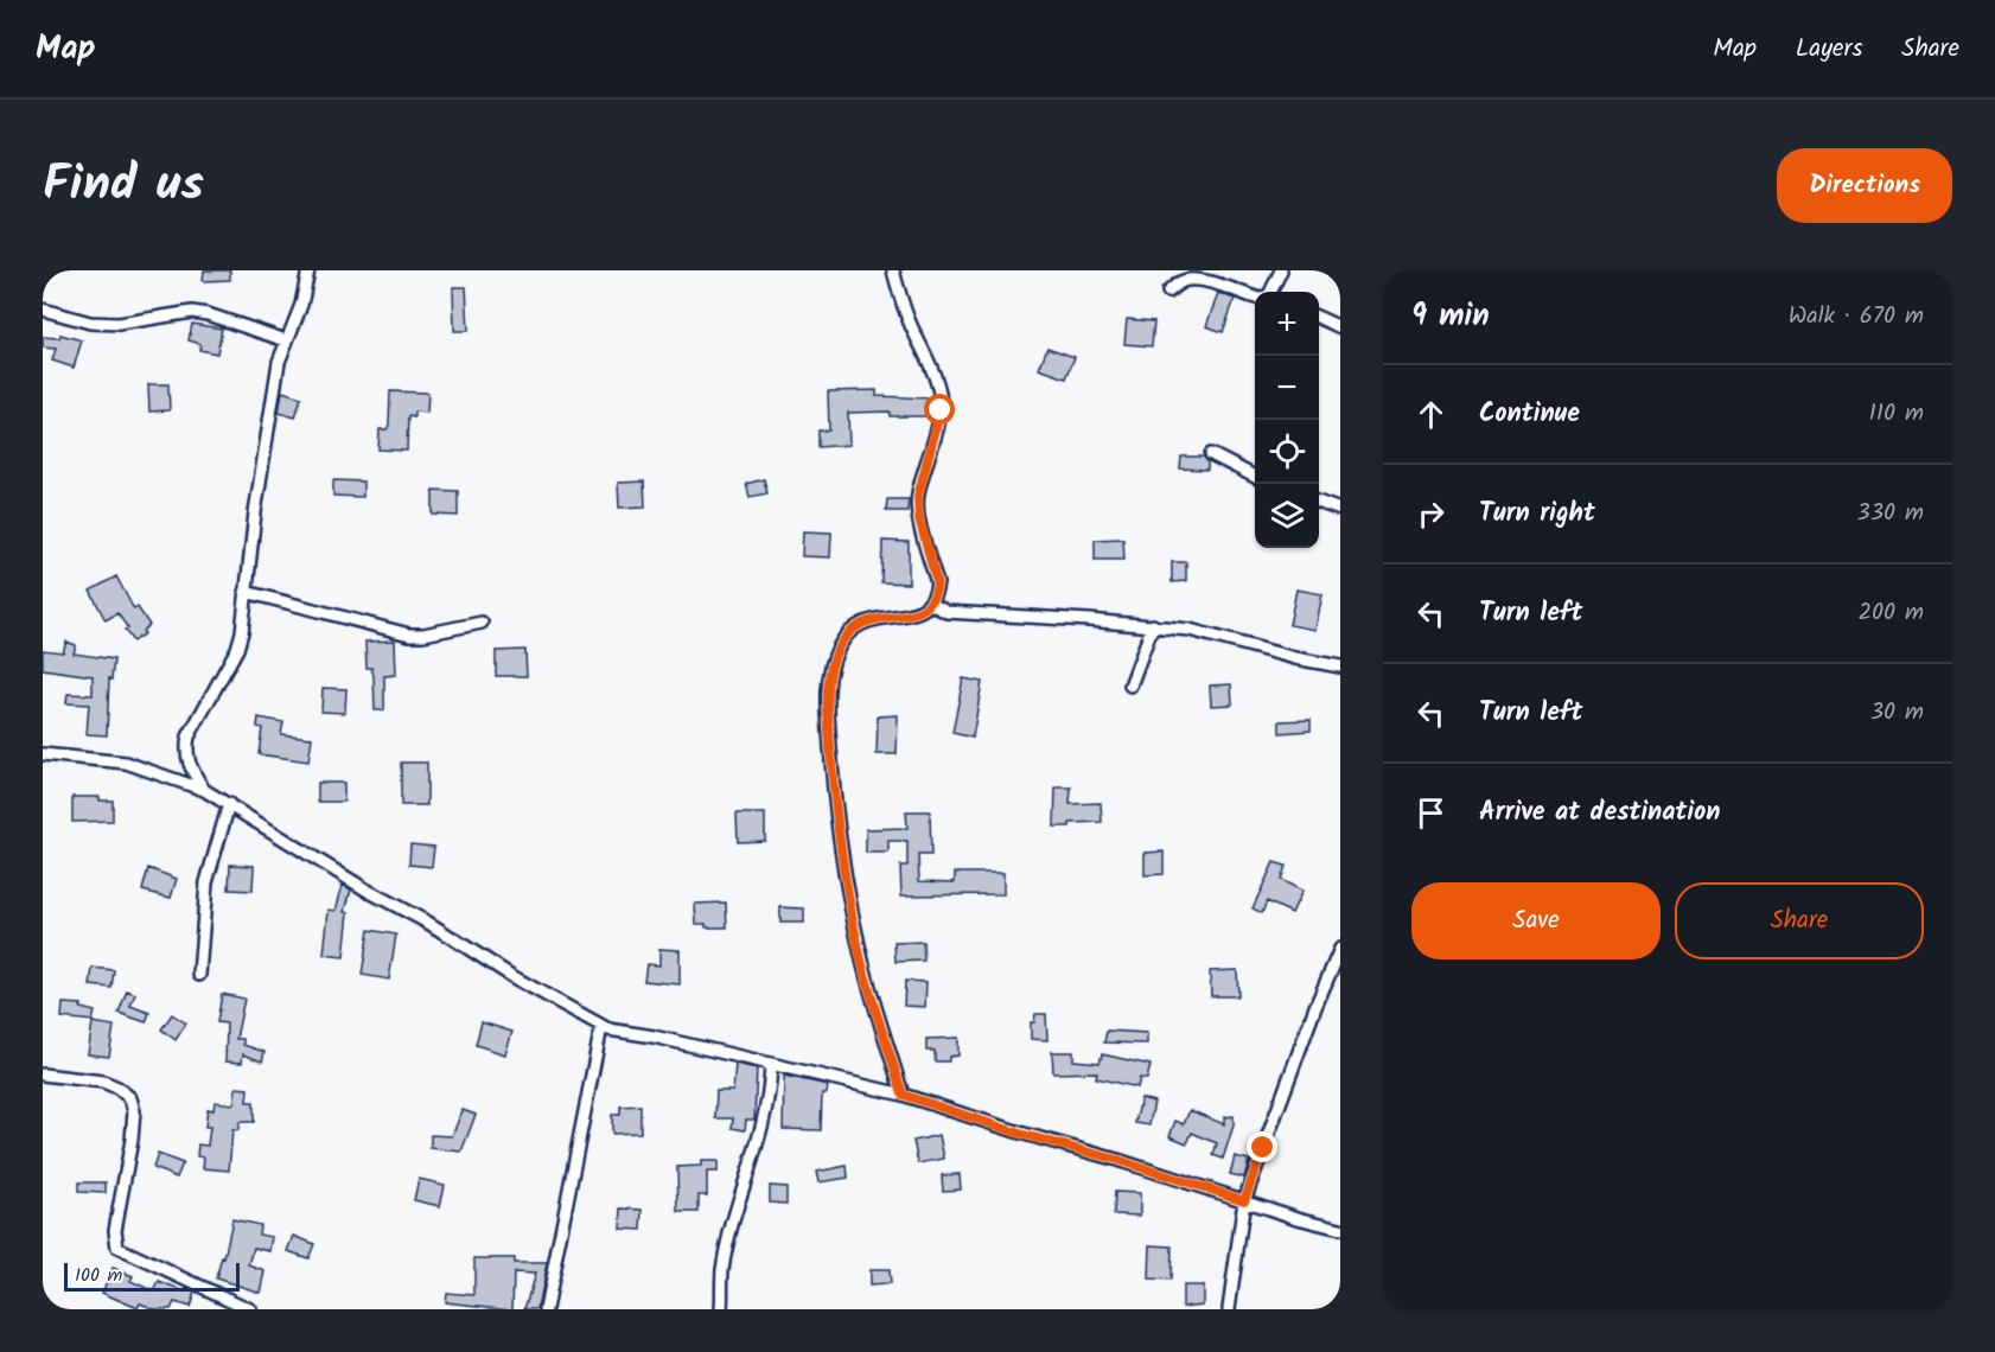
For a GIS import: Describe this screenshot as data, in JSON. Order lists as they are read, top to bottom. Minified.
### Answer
{"scale_bar":"100 m","page":{"header":"Map","nav":["Map","Layers","Share"],"title":"Find us","buttons":["Directions",["Save","Share"]],"heading":["9 min","Walk · 670 m"],"map_buttons":["+","−"],"list":[["Continue","110 m"],["Turn right","330 m"],["Turn left","200 m"],["Turn left","30 m"],"Arrive at destination"],"scale":"100 m"}}
